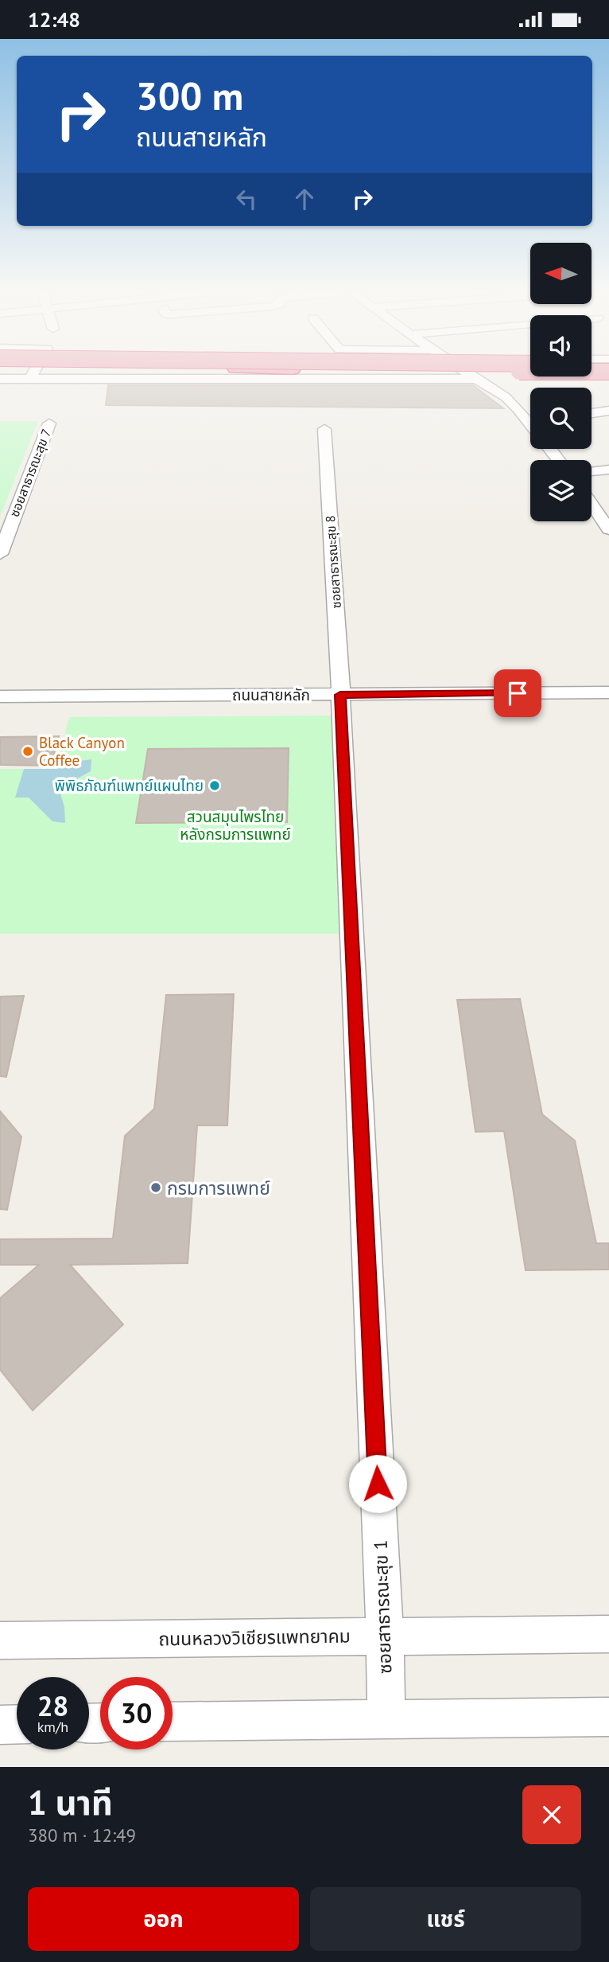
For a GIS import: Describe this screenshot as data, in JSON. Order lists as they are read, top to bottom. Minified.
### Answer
{"streets":{"street":["ซอยสาธารณะสุข 7","ซอยสาธารณะสุข 8","ถนนสายหลัก","ซอยสาธารณะสุข 1","ถนนหลวงวิเชียรแพทยาคม"]},"crossings":[["ซอยสาธารณะสุข 8","ถนนสายหลัก"],["ซอยสาธารณะสุข 8","ซอยสาธารณะสุข 1"],["ถนนสายหลัก","ซอยสาธารณะสุข 1"],["ซอยสาธารณะสุข 1","ถนนหลวงวิเชียรแพทยาคม"]],"parks":["สวนสมุนไพรไทย หลังกรมการแพทย์"],"places":["Black Canyon Coffee","พิพิธภัณฑ์แพทย์แผนไทย","กรมการแพทย์"],"north":"left","page":{"status":"12:48","turn":["300 m","ถนนสายหลัก"],"speed":"28 km/h","limit":"30","heading":["1 นาที","380 m · 12:49"],"buttons":["ออก","แชร์"]}}
